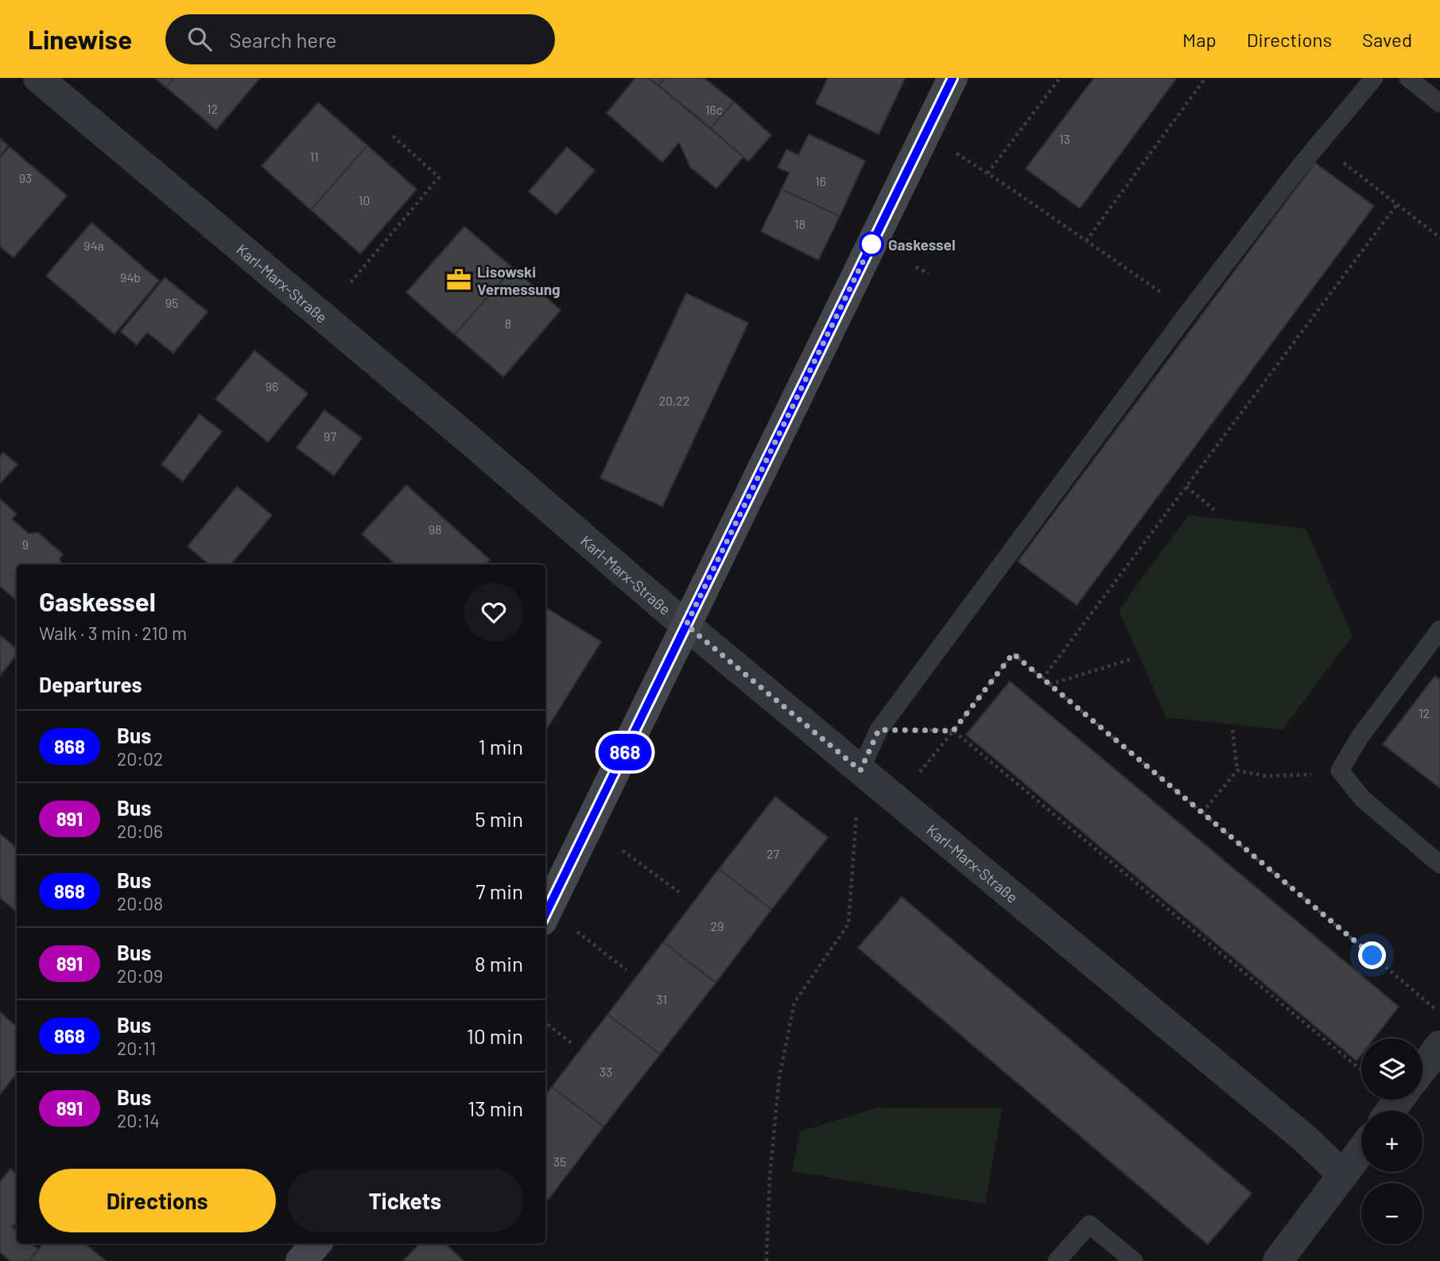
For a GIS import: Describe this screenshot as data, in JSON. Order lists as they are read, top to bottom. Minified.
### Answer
{"streets":{"street":["Karl-Marx-Straße"]},"places":{"other":["Gaskessel"],"office":["Lisowski Vermessung"]},"lines":["bus line 868"],"house_numbers":["12","16c","13","11","93","16","10","18","94a","94b","95","8","96","20,22","97","98","9","12","27","29","31","33","35"],"page":{"header":"Linewise","search":"Search here","nav":["Map","Directions","Saved"],"on_map":"868","heading":[["Gaskessel","Walk · 3 min · 210 m"],"Departures"],"list":[{"mark":"868","name":"Bus","note":"20:02","value":"1 min"},{"mark":"891","name":"Bus","note":"20:06","value":"5 min"},{"mark":"868","name":"Bus","note":"20:08","value":"7 min"},{"mark":"891","name":"Bus","note":"20:09","value":"8 min"},{"mark":"868","name":"Bus","note":"20:11","value":"10 min"},{"mark":"891","name":"Bus","note":"20:14","value":"13 min"}],"map_buttons":["+","−"],"buttons":["Directions","Tickets"]}}
